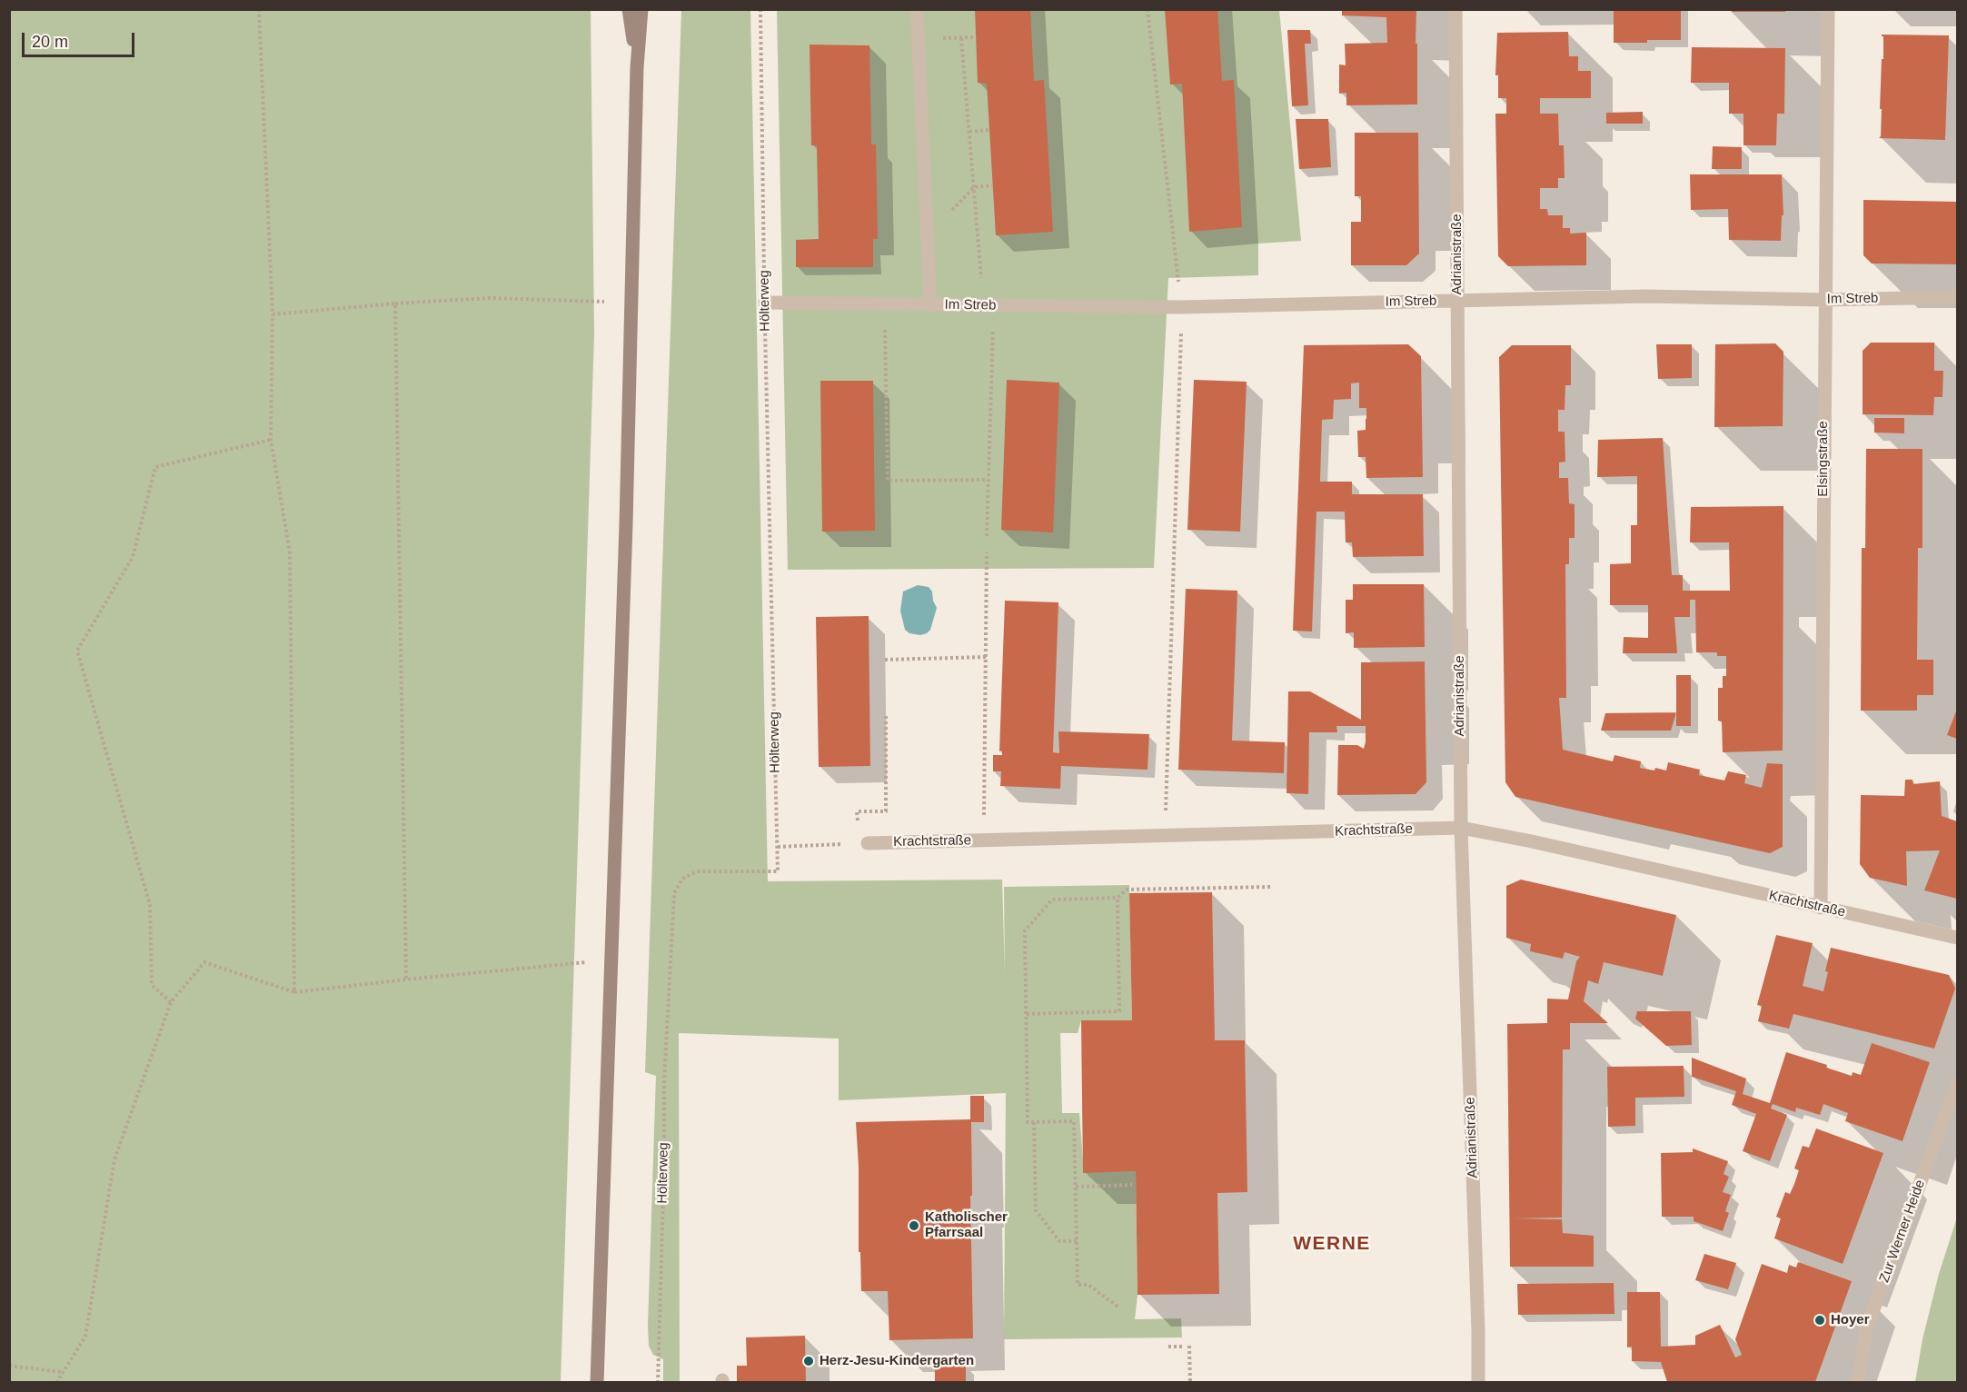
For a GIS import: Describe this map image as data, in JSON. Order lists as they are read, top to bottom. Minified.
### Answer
{"streets":{"street":["Adrianistraße","Im Streb","Elsingstraße","Krachtstraße","Zur Werner Heide"],"path":["Hölterweg"]},"crossings":[["Adrianistraße","Im Streb"],["Adrianistraße","Krachtstraße"],["Im Streb","Hölterweg"],["Im Streb","Elsingstraße"],["Elsingstraße","Krachtstraße"]],"districts":["WERNE"],"places":["Katholischer Pfarrsaal","Hoyer","Herz-Jesu-Kindergarten"],"scale_bar":"20 m"}
